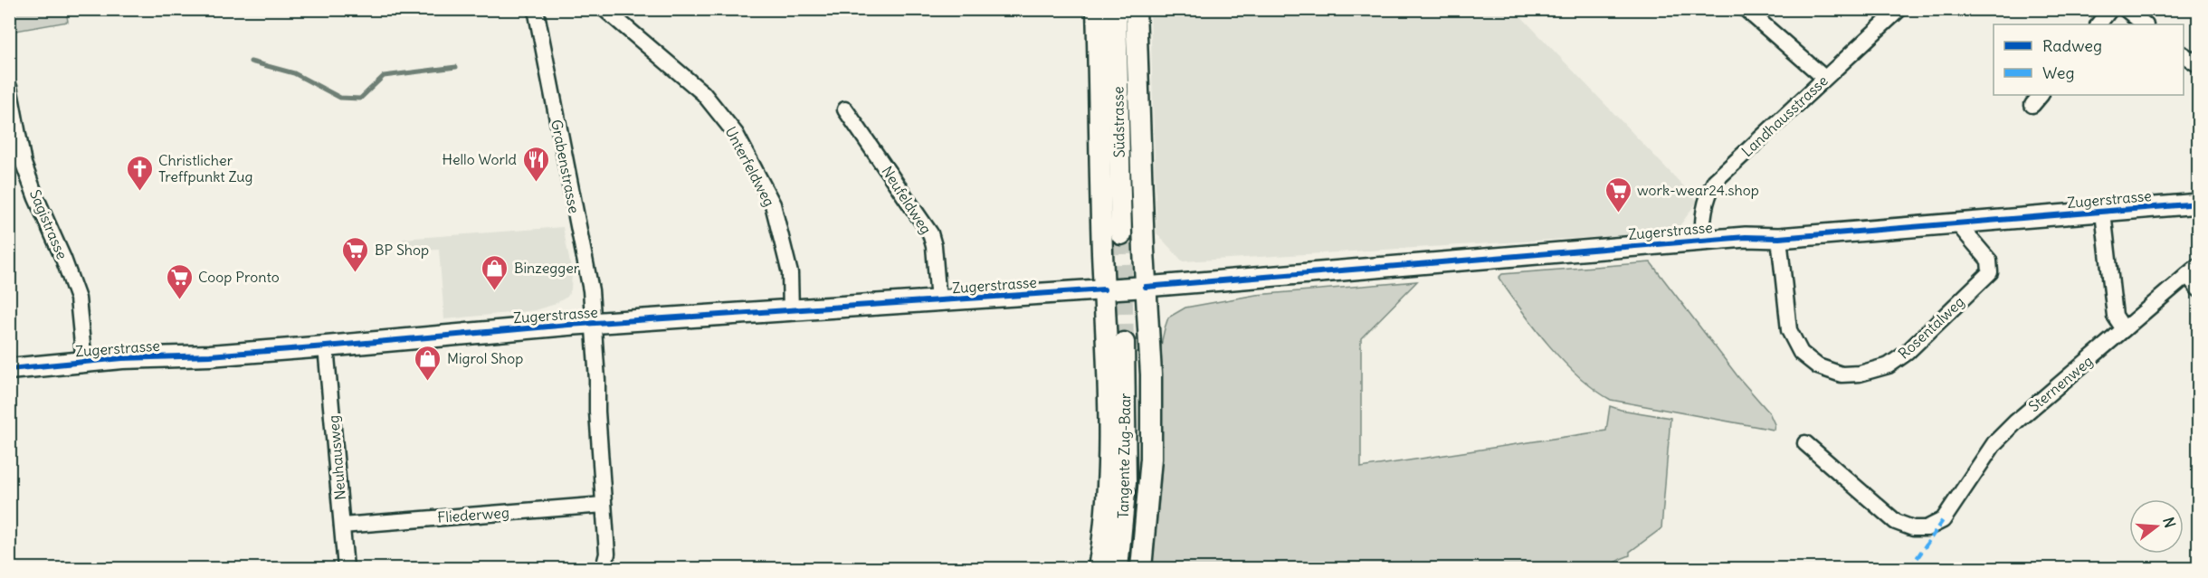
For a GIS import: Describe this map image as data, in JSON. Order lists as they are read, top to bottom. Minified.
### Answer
{"streets":{"main road":["Südstrasse","Zugerstrasse","Tangente Zug-Baar"],"street":["Landhausstrasse","Grabenstrasse","Unterfeldweg","Neufeldweg","Sagistrasse","Rosentalweg","Sternenweg","Neuhausweg","Fliederweg"]},"crossings":[["Landhausstrasse","Zugerstrasse"],["Grabenstrasse","Zugerstrasse"],["Unterfeldweg","Zugerstrasse"],["Zugerstrasse","Neufeldweg"],["Zugerstrasse","Sagistrasse"],["Zugerstrasse","Rosentalweg"],["Zugerstrasse","Neuhausweg"],["Zugerstrasse","Fliederweg"],["Neuhausweg","Fliederweg"]],"places":{"restaurant":["Hello World"],"church":["Christlicher Treffpunkt Zug"],"supermarket":["work-wear24.shop","BP Shop","Coop Pronto"],"shop":["Binzegger","Migrol Shop"]},"legend":["Radweg","Weg"],"north":"right"}
